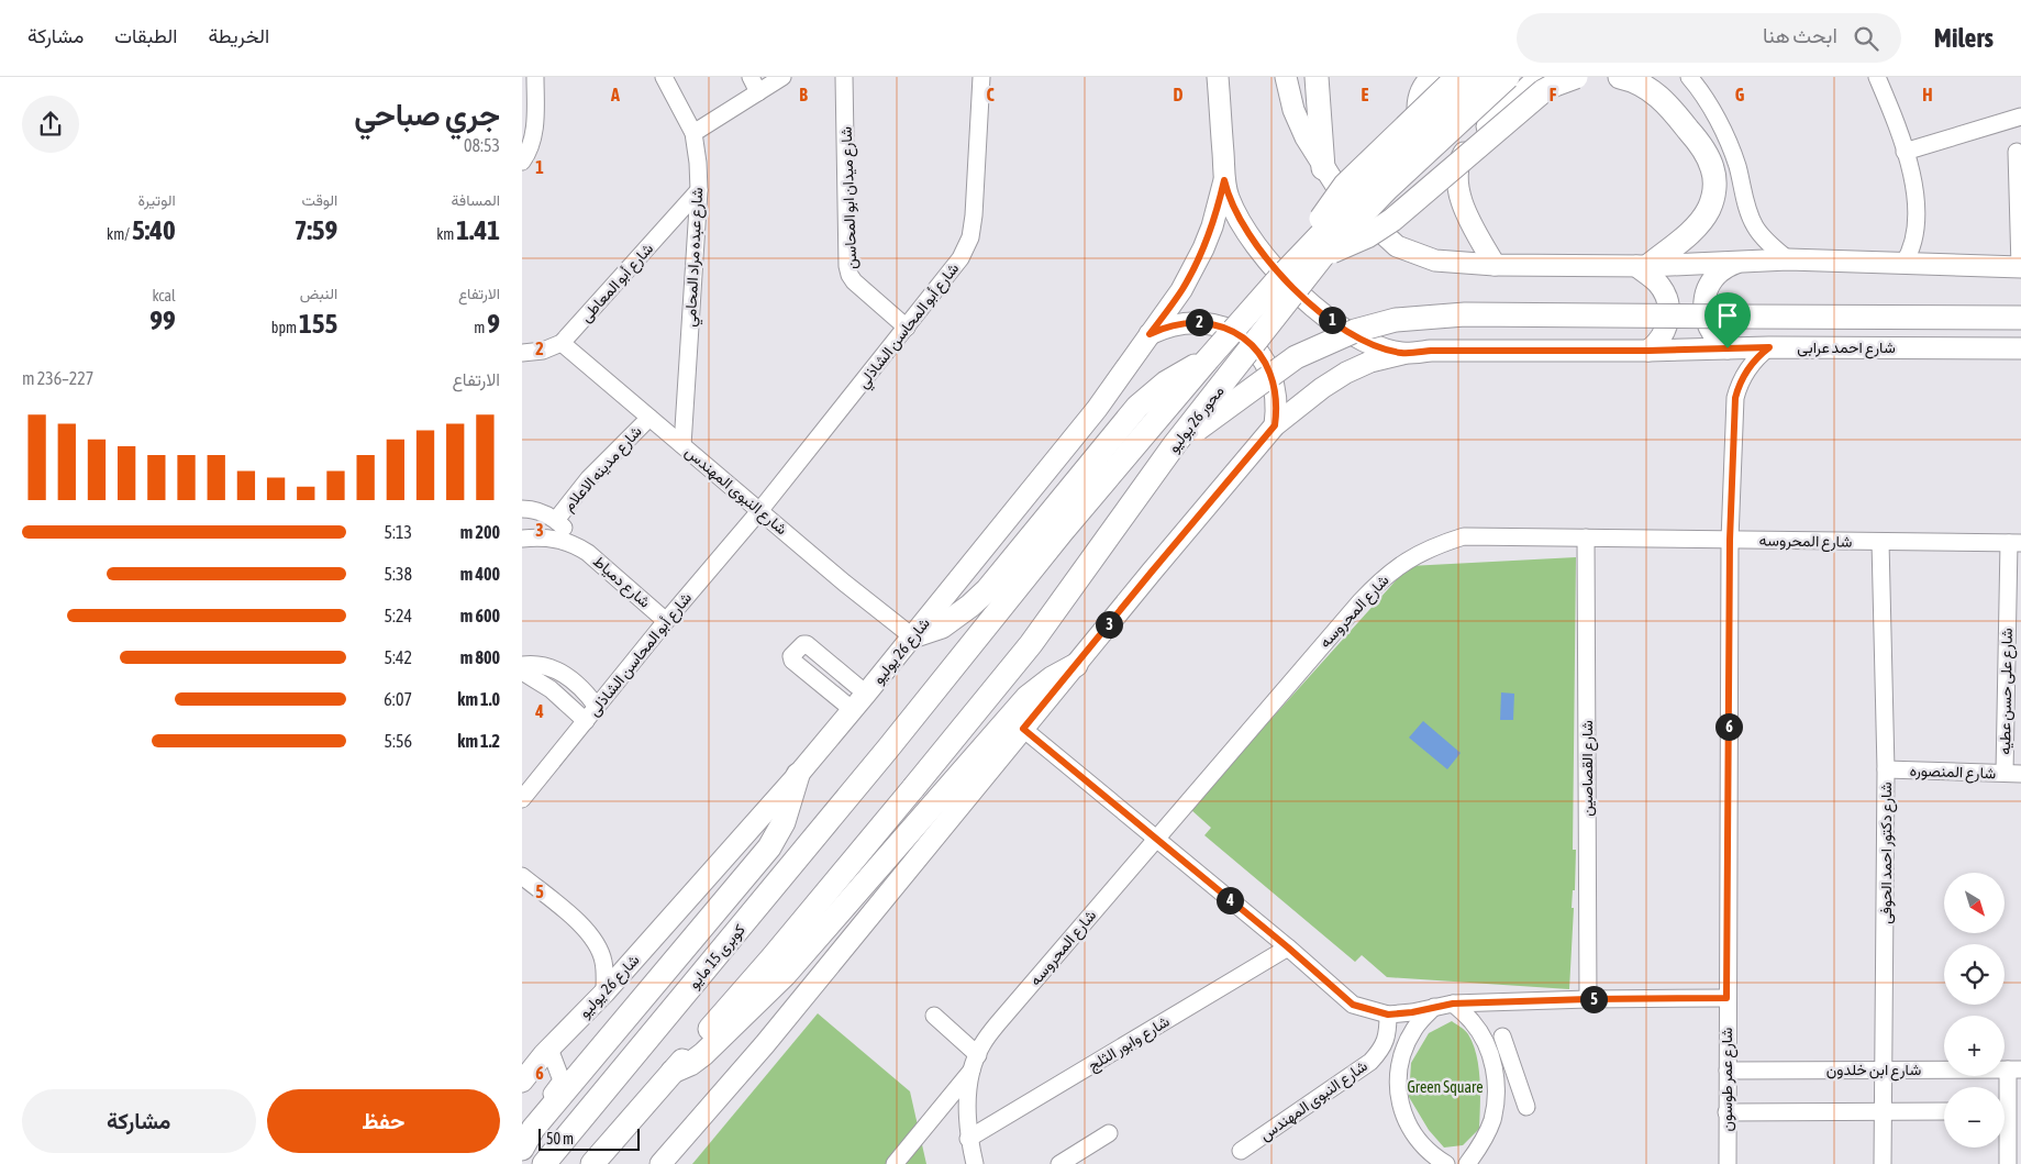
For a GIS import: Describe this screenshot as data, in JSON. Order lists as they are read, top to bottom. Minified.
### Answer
{"streets":{"highway":["محور 26 يوليو","كوبرى 15 مايو"],"main road":["شارع احمد عرابى","شارع 26 يوليو"],"street":["شارع ميدان ابو المحاسن","شارع عبده مراد المحامي","شارع أبو المعاطى","شارع أبو المحاسن الشاذلي","شارع مدينه الاعلام","شارع النبوى المهندس","شارع المحروسه","شارع دمياط","شارع أبو المحاسن الشاذلى","شارع على حسن عطيه","شارع القصاصين","شارع المنصوره","شارع دكتور احمد الحوفى","شارع وابور الثلج","شارع ابن خلدون","شارع عمر طوسون"]},"crossings":[["شارع ميدان ابو المحاسن","شارع أبو المحاسن الشاذلي"],["شارع عبده مراد المحامي","شارع أبو المعاطى"],["شارع عبده مراد المحامي","شارع النبوى المهندس"],["شارع أبو المعاطى","شارع النبوى المهندس"],["شارع أبو المحاسن الشاذلي","شارع النبوى المهندس"],["شارع أبو المحاسن الشاذلي","شارع أبو المحاسن الشاذلى"],["شارع احمد عرابى","شارع 26 يوليو"],["شارع احمد عرابى","شارع عمر طوسون"],["محور 26 يوليو","كوبرى 15 مايو"],["شارع مدينه الاعلام","شارع النبوى المهندس"],["شارع مدينه الاعلام","شارع دمياط"],["شارع النبوى المهندس","شارع 26 يوليو"],["شارع النبوى المهندس","شارع أبو المحاسن الشاذلى"],["شارع المحروسه","شارع على حسن عطيه"],["شارع المحروسه","شارع القصاصين"],["شارع المحروسه","شارع دكتور احمد الحوفى"],["شارع المحروسه","شارع وابور الثلج"],["شارع المحروسه","شارع عمر طوسون"],["شارع دمياط","شارع أبو المحاسن الشاذلى"],["شارع على حسن عطيه","شارع المنصوره"],["شارع المنصوره","شارع دكتور احمد الحوفى"],["شارع دكتور احمد الحوفى","شارع ابن خلدون"],["شارع ابن خلدون","شارع عمر طوسون"]],"parks":["Green Square"],"scale_bar":"50 m","north":"bottom right","page":{"header":"Milers","search":"ابحث هنا","nav":["الخريطة","الطبقات","مشاركة"],"heading":["جري صباحي","08:53"],"stats":[["المسافة","1.41 km"],["الوقت","7:59"],["الوتيرة","5:40 /km"],["الارتفاع","9 m"],["النبض","155 bpm"],["kcal","99"]],"pins":["1","2","3","6","4","5"],"chart":["الارتفاع","227–236 m"],"list":[{"name":"200 m","note":"5:13"},{"name":"400 m","note":"5:38"},{"name":"600 m","note":"5:24"},{"name":"800 m","note":"5:42"},{"name":"1.0 km","note":"6:07"},{"name":"1.2 km","note":"5:56"}],"map_buttons":["+","−"],"buttons":["حفظ","مشاركة"],"scale":"50 m"},"grid":{"columns":["A","B","C","D","E","F","G","H"],"rows":["1","2","3","4","5","6"]}}
